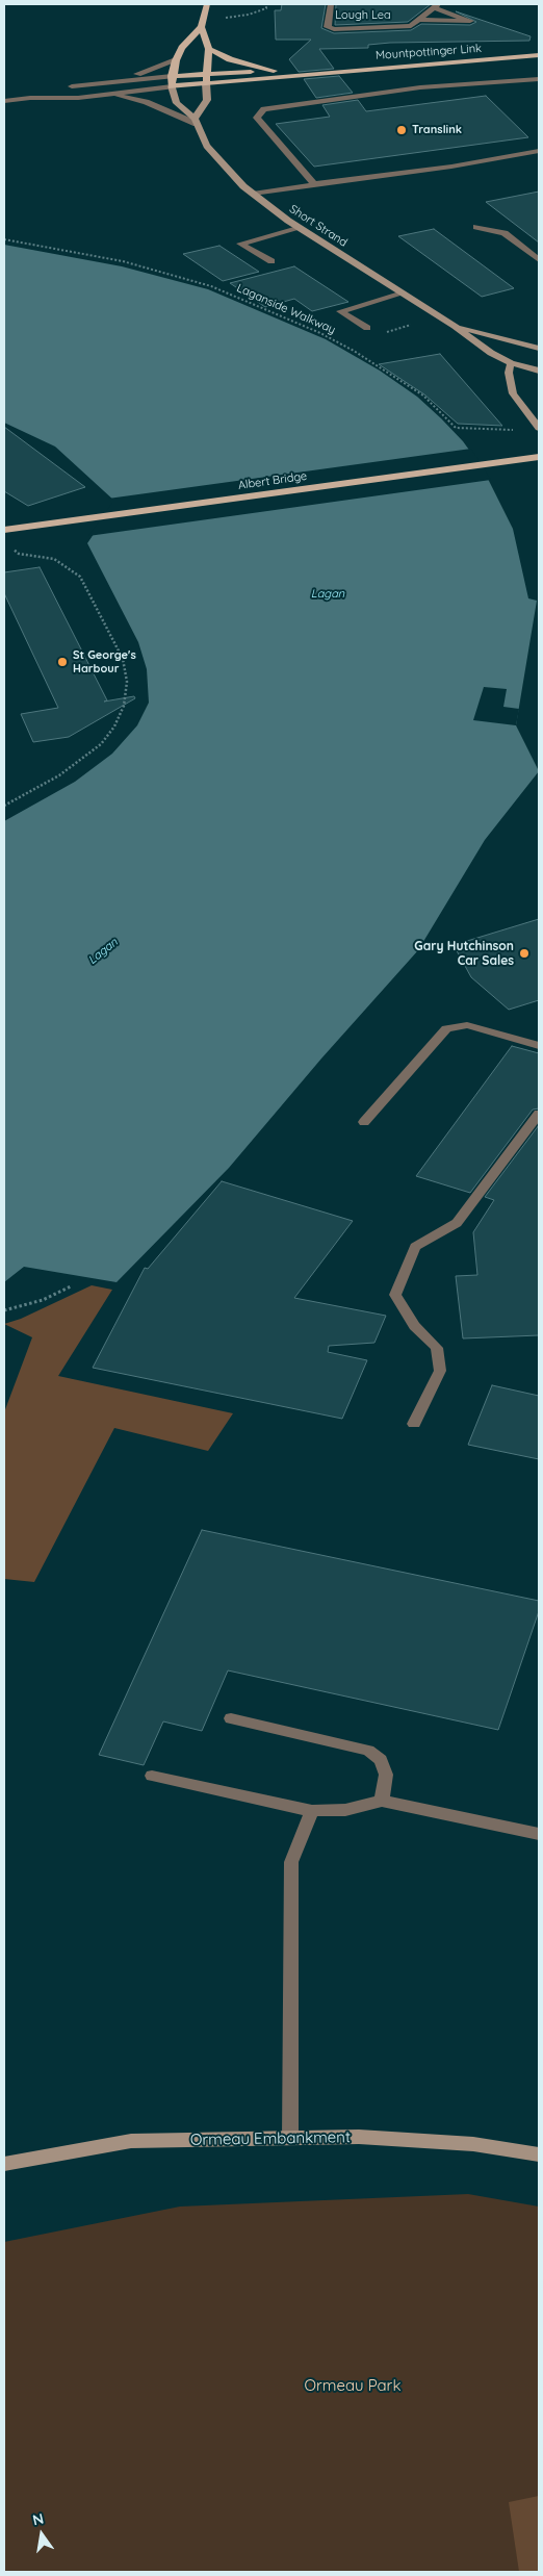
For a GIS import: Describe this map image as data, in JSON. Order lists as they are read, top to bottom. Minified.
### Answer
{"streets":{"main road":["Mountpottinger Link","Short Strand","Albert Bridge","Ormeau Embankment"],"street":["Lough Lea"],"path":["Laganside Walkway"]},"crossings":[["Mountpottinger Link","Short Strand"]],"water":["Lagan"],"parks":["Ormeau Park"],"places":["Translink","St George's Harbour","Gary Hutchinson Car Sales"],"north":"top"}
